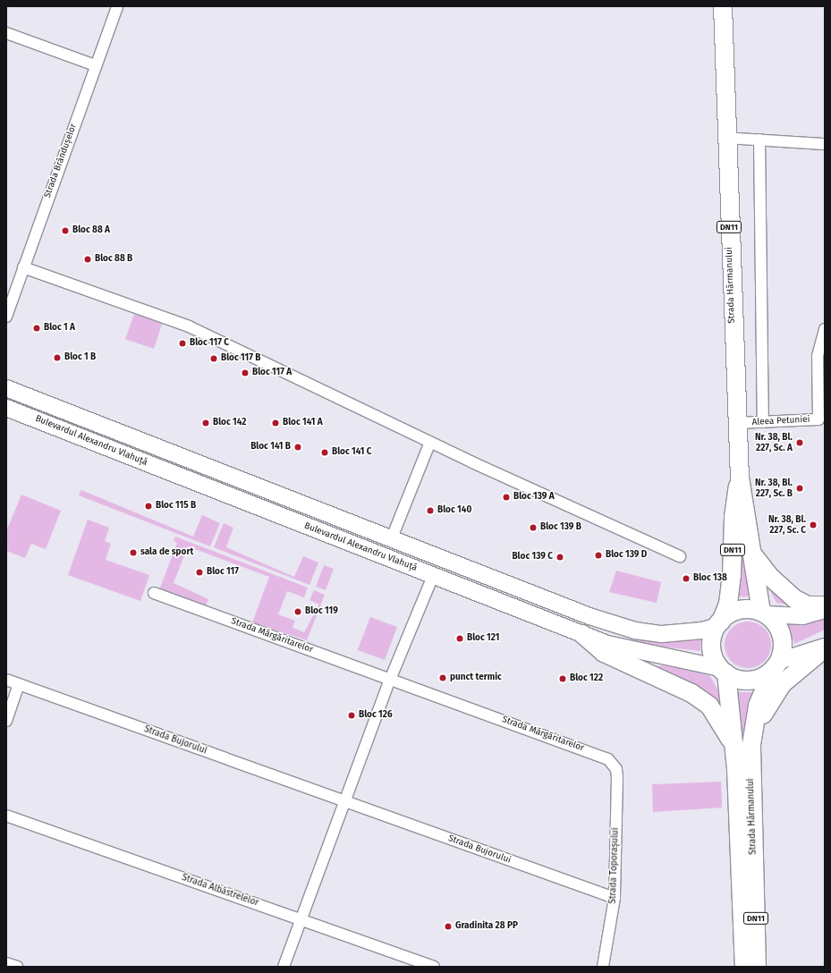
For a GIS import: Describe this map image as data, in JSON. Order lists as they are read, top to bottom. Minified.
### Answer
{"streets":{"main road":["DN11","Strada Hărmanului","Bulevardul Alexandru Vlahuță"],"street":["Strada Brândușelor","Aleea Petuniei","Strada Mărgăritarelor","Strada Bujorului","Strada Toporașului","Strada Albăstrelelor"]},"crossings":[["Strada Hărmanului","Aleea Petuniei"],["Strada Hărmanului","Bulevardul Alexandru Vlahuță"],["Strada Mărgăritarelor","Strada Toporașului"],["Strada Bujorului","Strada Toporașului"]],"places":["Bloc 88 A","Bloc 88 B","Bloc 1 A","Bloc 117 C","Bloc 1 B","Bloc 117 B","Bloc 117 A","Bloc 142","Bloc 141 A","Nr. 38, Bl. 227, Sc. A","Bloc 141 B","Bloc 141 C","Nr. 38, Bl. 227, Sc. B","Bloc 139 A","Bloc 115 B","Bloc 140","Nr. 38, Bl. 227, Sc. C","Bloc 139 B","sala de sport","Bloc 139 D","Bloc 139 C","Bloc 117","Bloc 138","Bloc 119","Bloc 121","punct termic","Bloc 122","Bloc 126","Gradinita 28 PP"]}
